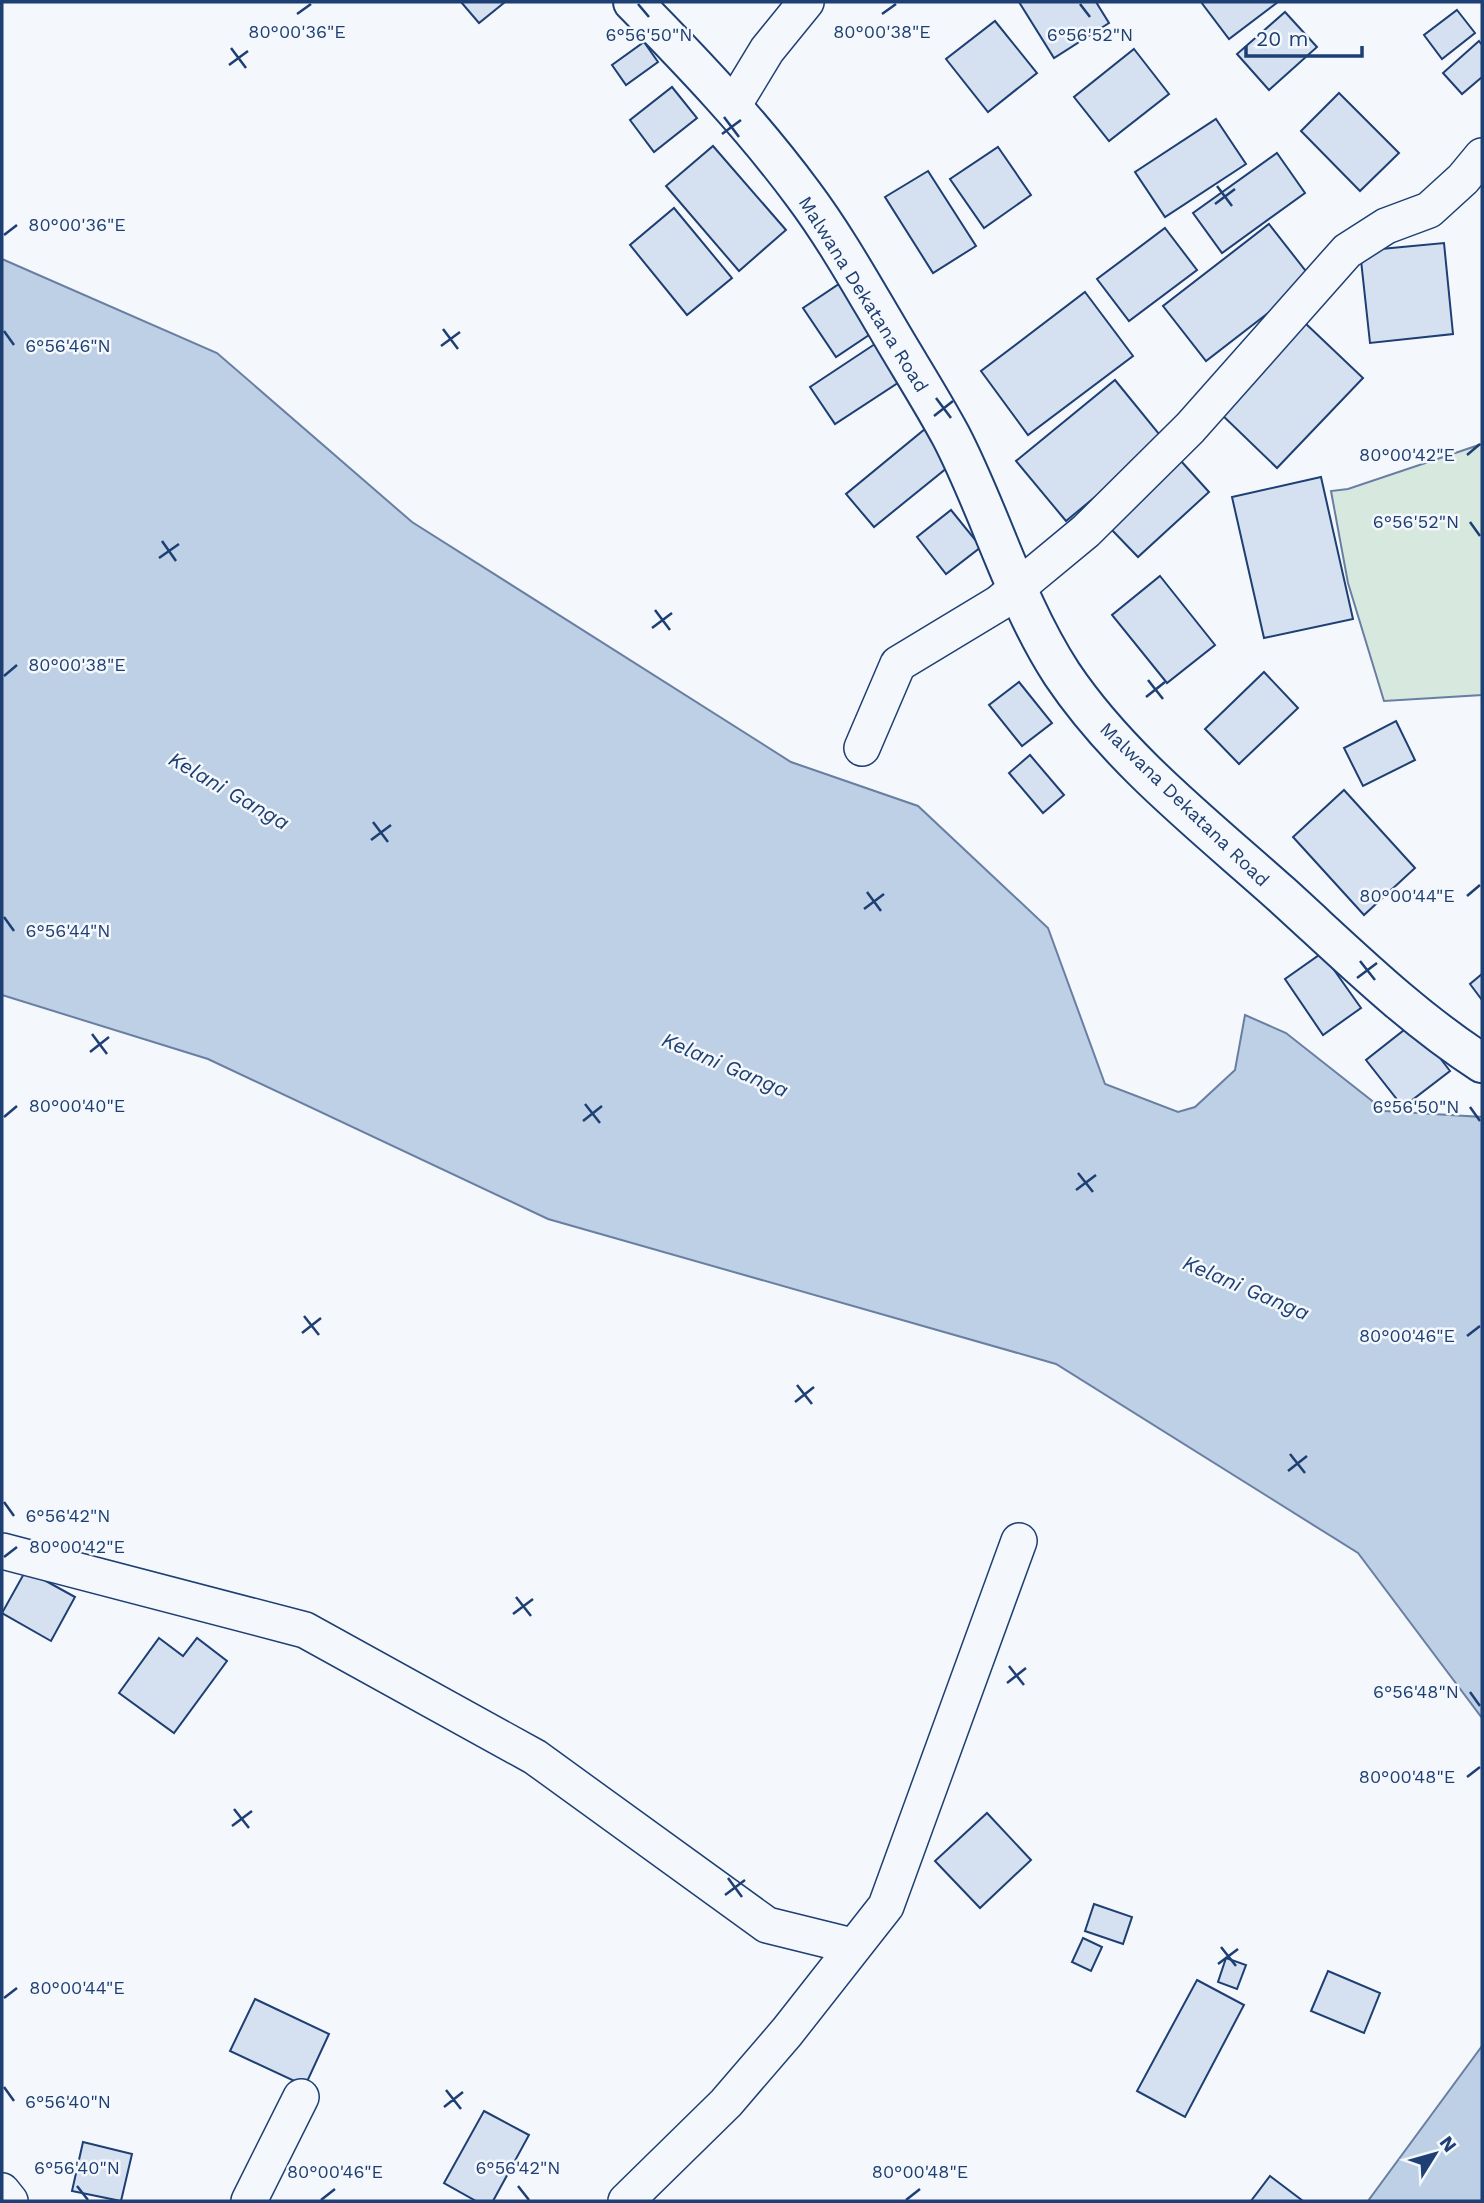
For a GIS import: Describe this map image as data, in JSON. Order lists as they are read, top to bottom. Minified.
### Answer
{"streets":{"main road":["Malwana Dekatana Road"]},"water":["Kelani Ganga"],"scale_bar":"20 m","north":"top right","coordinates":["80°00'36\"E","80°00'38\"E","6°56'50\"N","6°56'52\"N","6°56'46\"N","80°00'42\"E","80°00'44\"E","6°56'44\"N","80°00'40\"E","80°00'46\"E","6°56'42\"N","6°56'48\"N","80°00'48\"E","6°56'40\"N"]}
